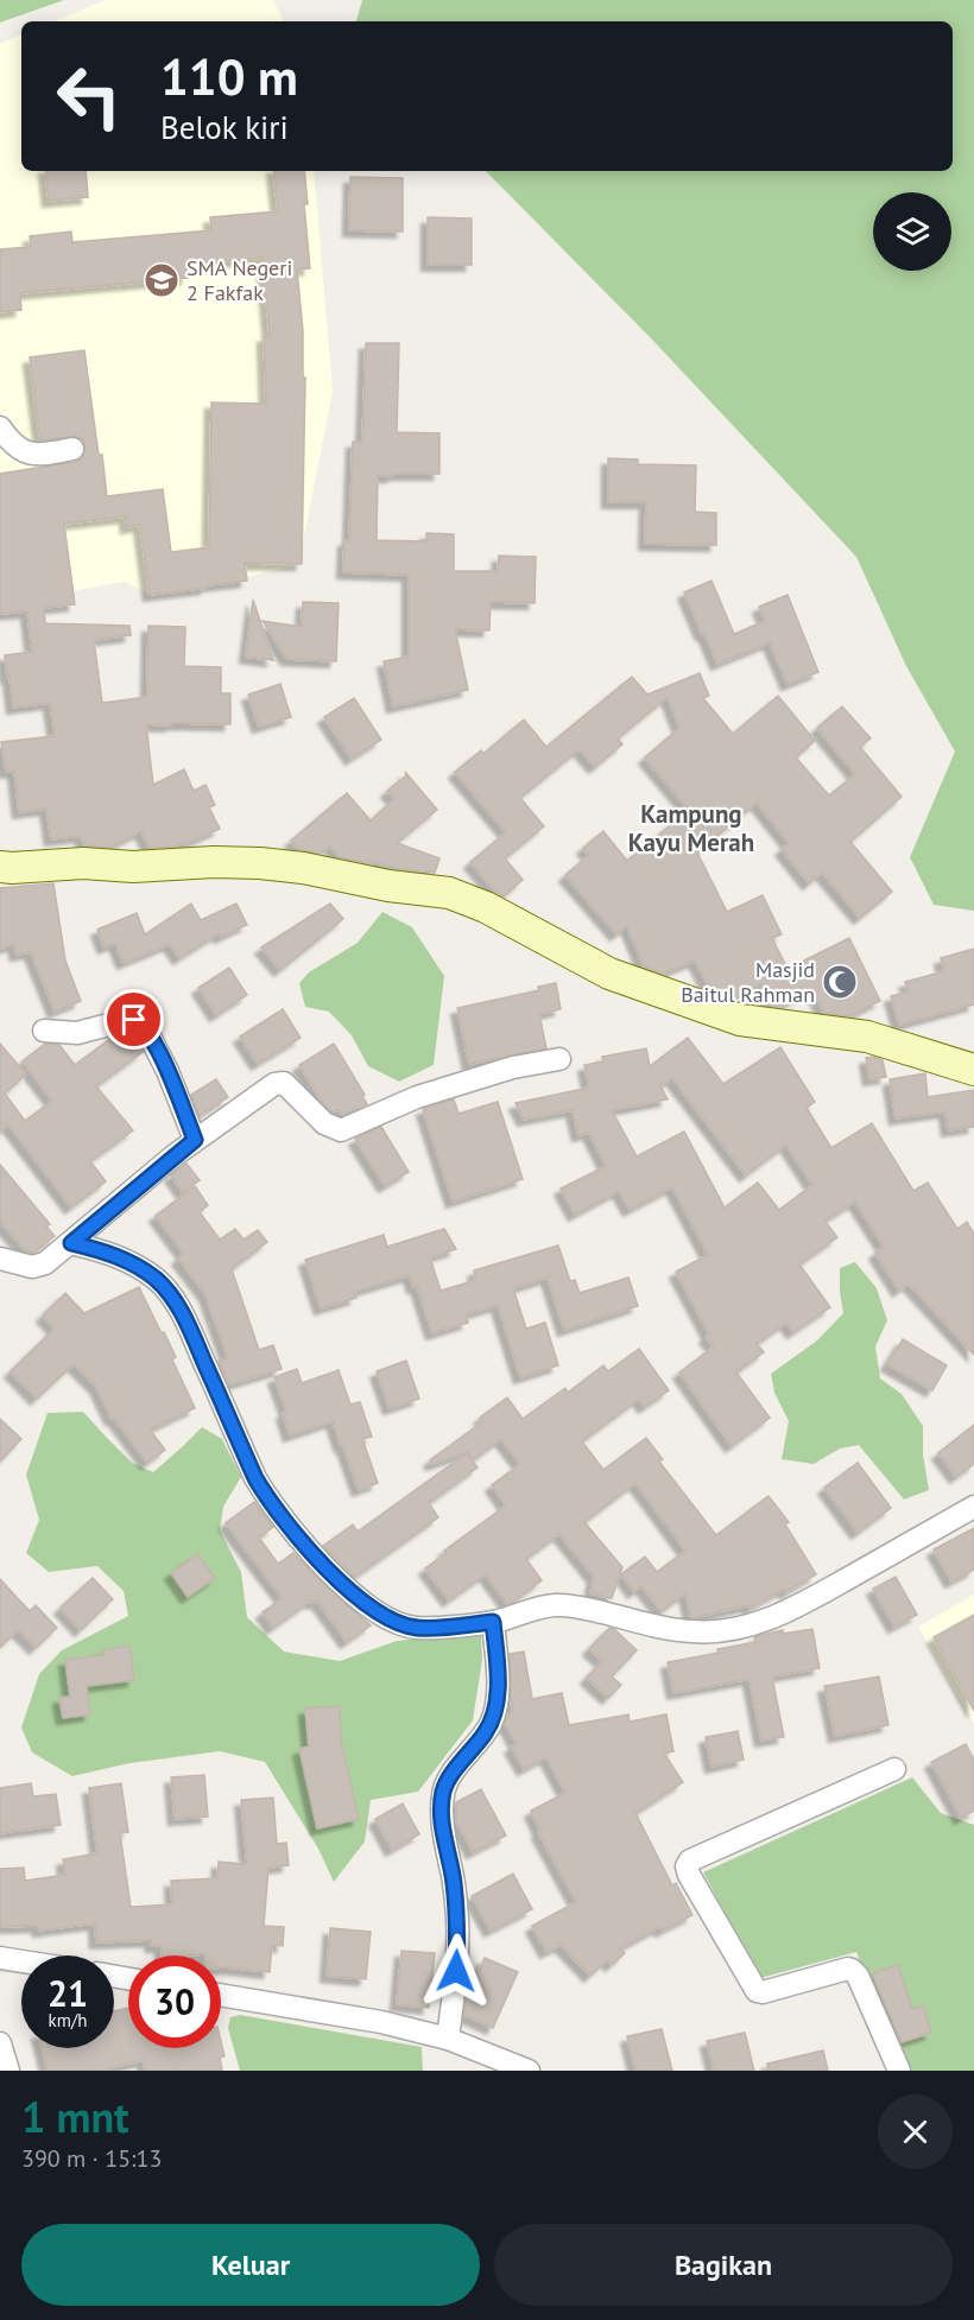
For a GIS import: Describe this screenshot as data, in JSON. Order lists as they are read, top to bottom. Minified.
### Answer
{"districts":["Kampung Kayu Merah"],"places":{"school or university":["SMA Negeri 2 Fakfak"],"mosque":["Masjid Baitul Rahman"]},"page":{"turn":["110 m","Belok kiri"],"speed":"21 km/h","limit":"30","heading":["1 mnt","390 m · 15:13"],"buttons":["Keluar","Bagikan"]}}
